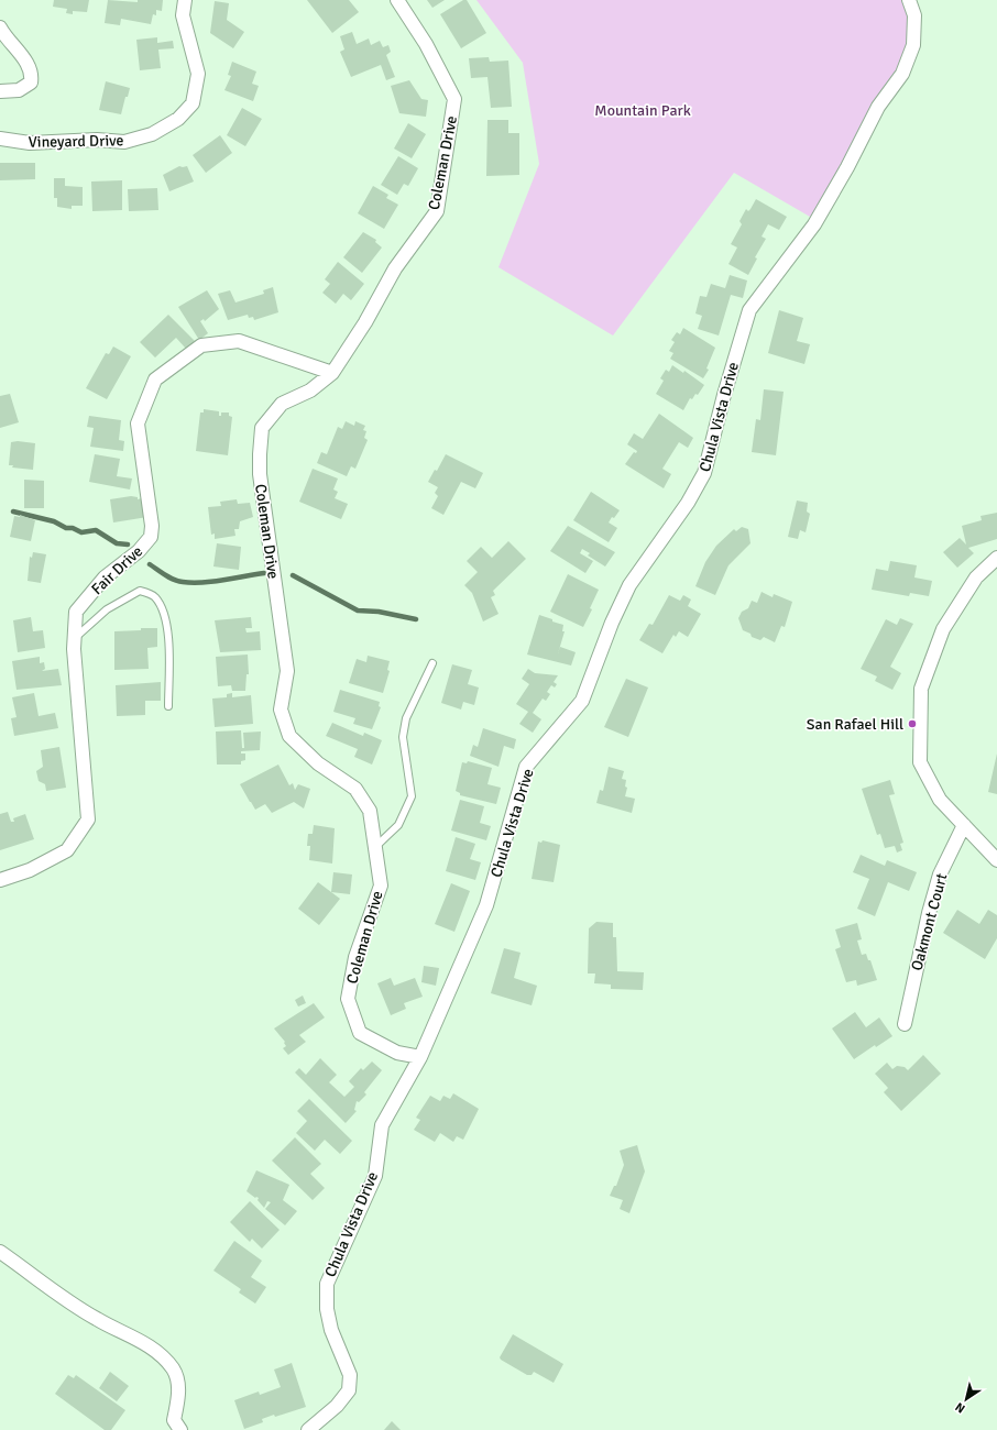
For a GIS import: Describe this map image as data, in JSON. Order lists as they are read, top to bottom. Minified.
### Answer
{"streets":{"street":["Vineyard Drive","Coleman Drive","Chula Vista Drive","Fair Drive","Oakmont Court"]},"crossings":[["Coleman Drive","Chula Vista Drive"],["Coleman Drive","Fair Drive"]],"parks":["Mountain Park"],"places":["San Rafael Hill"],"north":"bottom left"}
